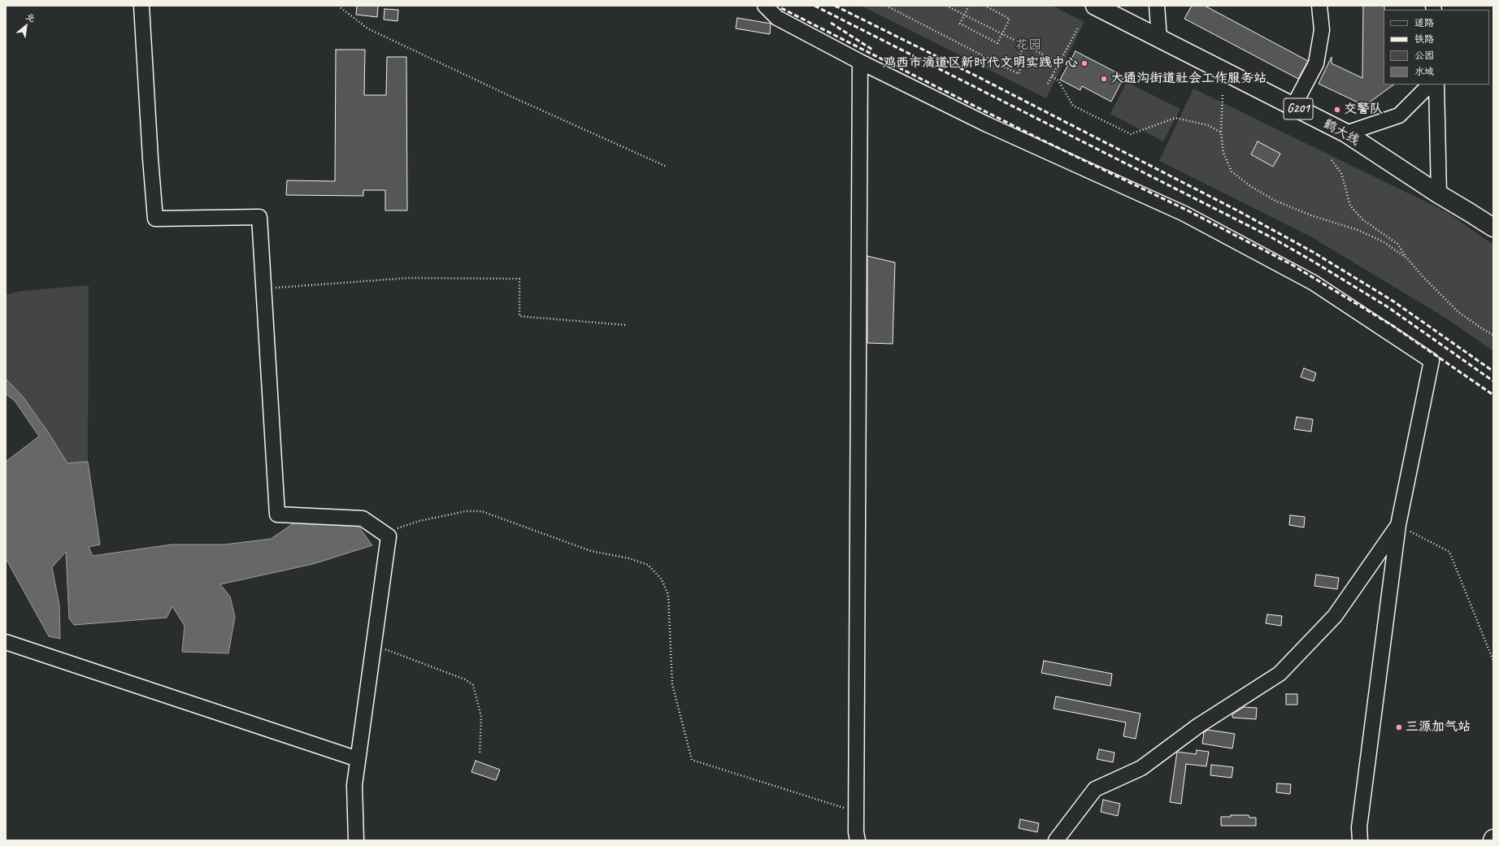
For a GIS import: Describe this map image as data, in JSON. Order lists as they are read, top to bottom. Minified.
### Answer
{"streets":{"highway":["G201","鹤大线"]},"parks":["花园"],"places":["鸡西市滴道区新时代文明实践中心","大通沟街道社会工作服务站","交警队","三源加气站"],"legend":["道路","铁路","公园","水域"],"north":"top right"}
